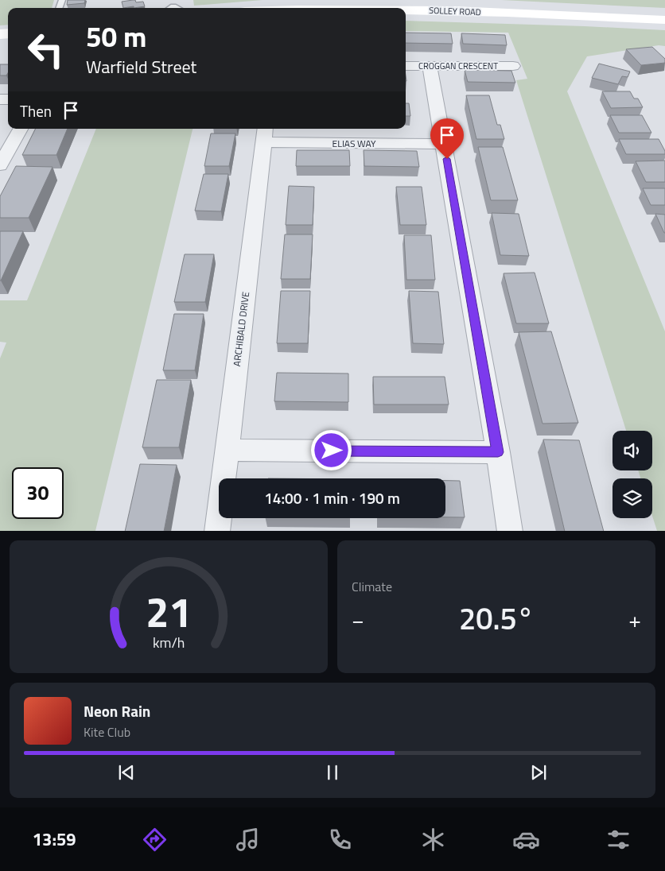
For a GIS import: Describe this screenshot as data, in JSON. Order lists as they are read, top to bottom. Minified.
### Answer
{"streets":{"main road":["SOLLEY ROAD"],"street":["CROGGAN CRESCENT","ELIAS WAY","ARCHIBALD DRIVE"]},"crossings":[["ELIAS WAY","ARCHIBALD DRIVE"]],"page":{"turn":["50 m","Warfield Street"],"then":"Then","limit":"30","trip":"14:00 · 1 min · 190 m","tile":"Climate","heat":["−","20.5°","+"],"song":["Neon Rain","Kite Club"],"tabs":"13:59","gauge":["21","km/h"]}}
